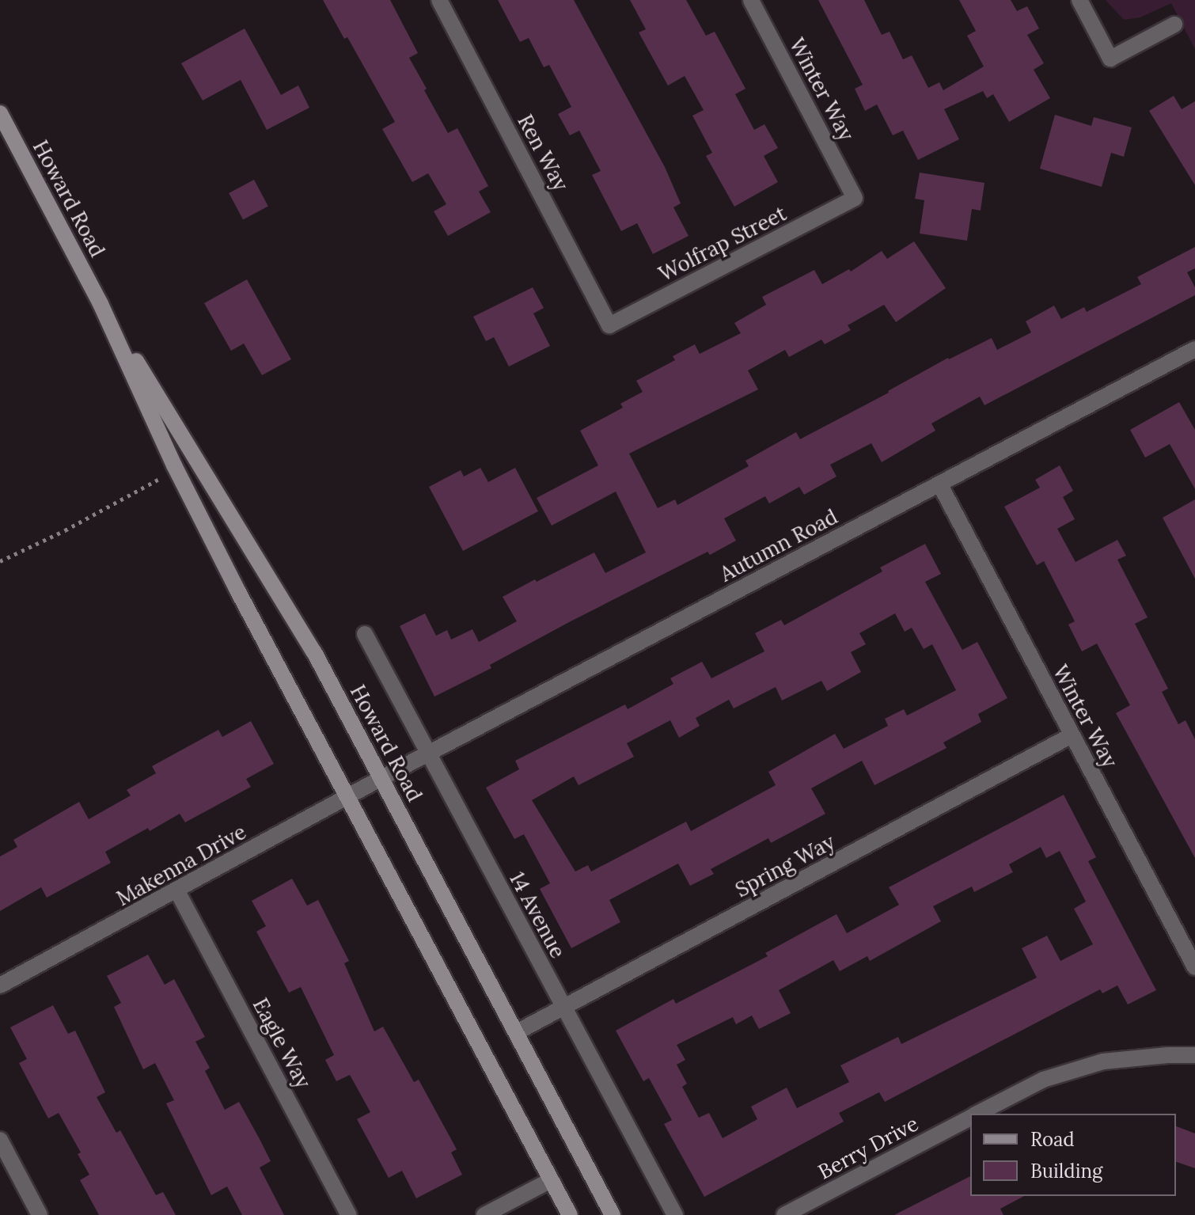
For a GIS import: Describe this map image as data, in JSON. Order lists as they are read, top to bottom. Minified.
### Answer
{"streets":{"main road":["Howard Road"],"street":["Winter Way","Ren Way","Wolfrap Street","Autumn Road","Makenna Drive","Spring Way","14 Avenue","Eagle Way","Berry Drive"]},"crossings":[["Winter Way","Wolfrap Street"],["Winter Way","Autumn Road"],["Winter Way","Spring Way"],["Ren Way","Wolfrap Street"],["Howard Road","Autumn Road"],["Howard Road","Makenna Drive"],["Howard Road","Spring Way"],["Autumn Road","Makenna Drive"],["Autumn Road","14 Avenue"],["Makenna Drive","Eagle Way"],["Spring Way","14 Avenue"]],"legend":["Road","Building"]}
